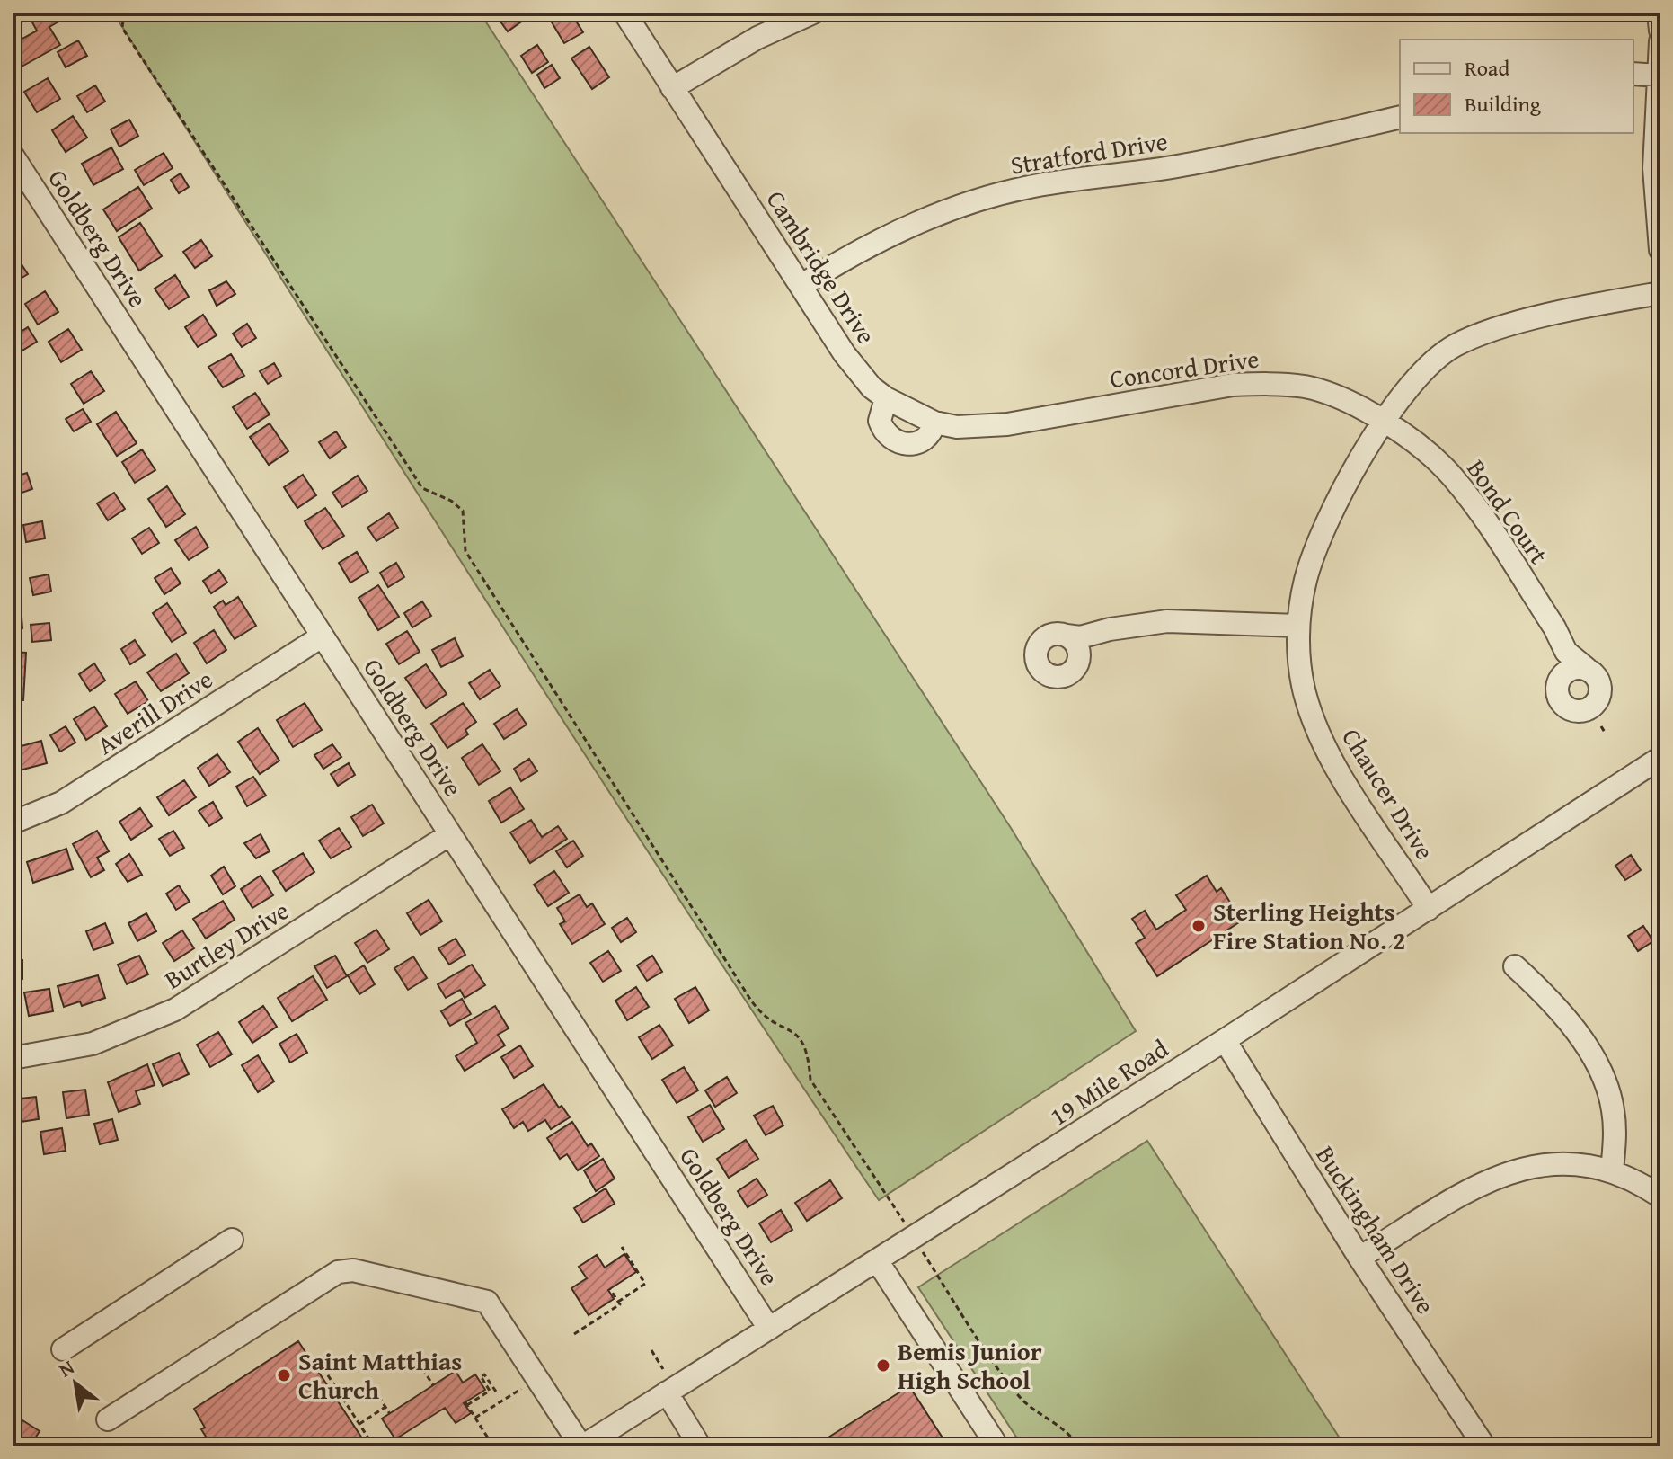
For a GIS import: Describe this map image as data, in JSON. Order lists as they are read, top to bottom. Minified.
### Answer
{"streets":{"street":["Stratford Drive","Goldberg Drive","Cambridge Drive","Concord Drive","Bond Court","Averill Drive","Chaucer Drive","Burtley Drive","19 Mile Road","Buckingham Drive"]},"crossings":[["Stratford Drive","Cambridge Drive"],["Goldberg Drive","Averill Drive"],["Goldberg Drive","Burtley Drive"],["Goldberg Drive","19 Mile Road"],["Cambridge Drive","Concord Drive"],["Concord Drive","Bond Court"],["Concord Drive","Chaucer Drive"],["Bond Court","Chaucer Drive"],["Chaucer Drive","19 Mile Road"],["19 Mile Road","Buckingham Drive"]],"places":["Sterling Heights Fire Station No. 2","Bemis Junior High School","Saint Matthias Church"],"legend":["Road","Building"],"north":"top left"}
